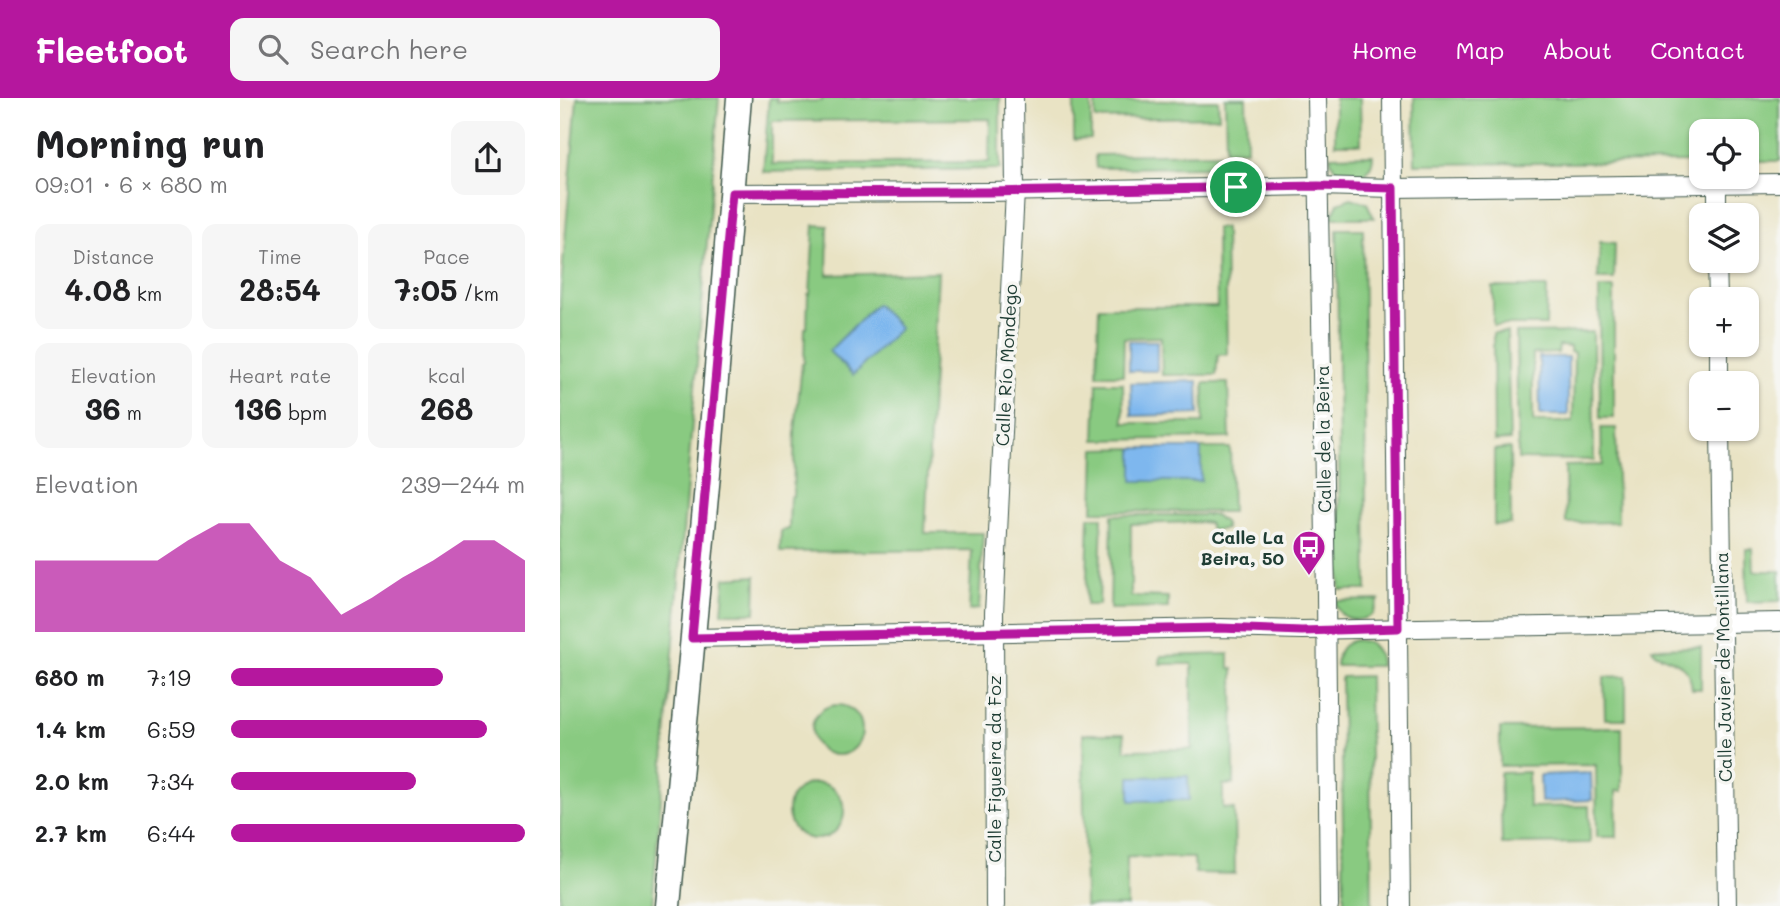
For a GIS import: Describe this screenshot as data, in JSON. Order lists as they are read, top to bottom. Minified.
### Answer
{"streets":{"street":["Calle Río Mondego","Calle de la Beira","Calle Javier de Montillana","Calle Figueira da Foz"]},"crossings":[["Calle Río Mondego","Calle Figueira da Foz"]],"places":{"bus stop":["Calle La Beira, 50"]},"page":{"header":"Fleetfoot","search":"Search here","nav":["Home","Map","About","Contact"],"heading":["Morning run","09:01 · 6 × 680 m"],"map_buttons":["+","−"],"stats":[["Distance","4.08 km"],["Time","28:54"],["Pace","7:05 /km"],["Elevation","36 m"],["Heart rate","136 bpm"],["kcal","268"]],"chart":["Elevation","239–244 m"],"list":[{"name":"680 m","note":"7:19"},{"name":"1.4 km","note":"6:59"},{"name":"2.0 km","note":"7:34"},{"name":"2.7 km","note":"6:44"}]}}
